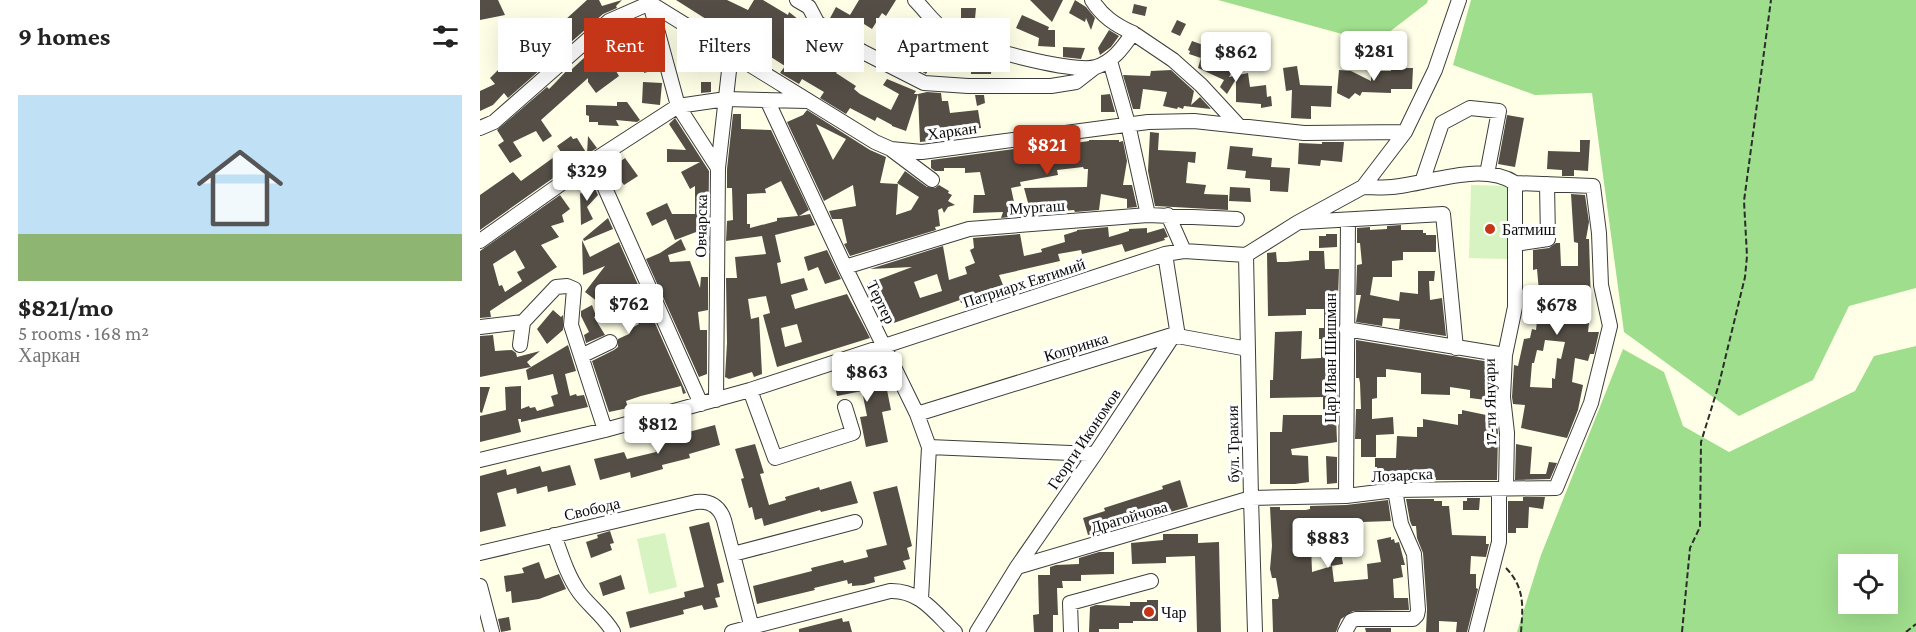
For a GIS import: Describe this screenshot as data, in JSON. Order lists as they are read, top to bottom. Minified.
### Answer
{"streets":{"street":["Харкан","Мургаш","Овчарска","Патриарх Евтимий","Тертер","Копринка","Цар Иван Шишман","17-ти Януари","Георги Икономов","бул. Тракия","Лозарска","Свобода","Драгойчова"]},"crossings":[["Мургаш","Тертер"],["Овчарска","Патриарх Евтимий"],["Патриарх Евтимий","Тертер"],["Патриарх Евтимий","Георги Икономов"],["Патриарх Евтимий","бул. Тракия"],["Тертер","Копринка"],["Копринка","Георги Икономов"],["Копринка","бул. Тракия"],["Цар Иван Шишман","Лозарска"],["17-ти Януари","Лозарска"],["Георги Икономов","Драгойчова"],["бул. Тракия","Лозарска"],["бул. Тракия","Драгойчова"],["Лозарска","Драгойчова"]],"places":["Батмиш","Чар"],"page":{"heading":"9 homes","chip":["Buy","Rent","Filters","New","Apartment"],"price":["$281","$862","$821","$329","$762","$678","$863","$812","$883"],"list":[{"name":"$821/mo","note":"5 rooms · 168 m² · Харкан"}]}}
